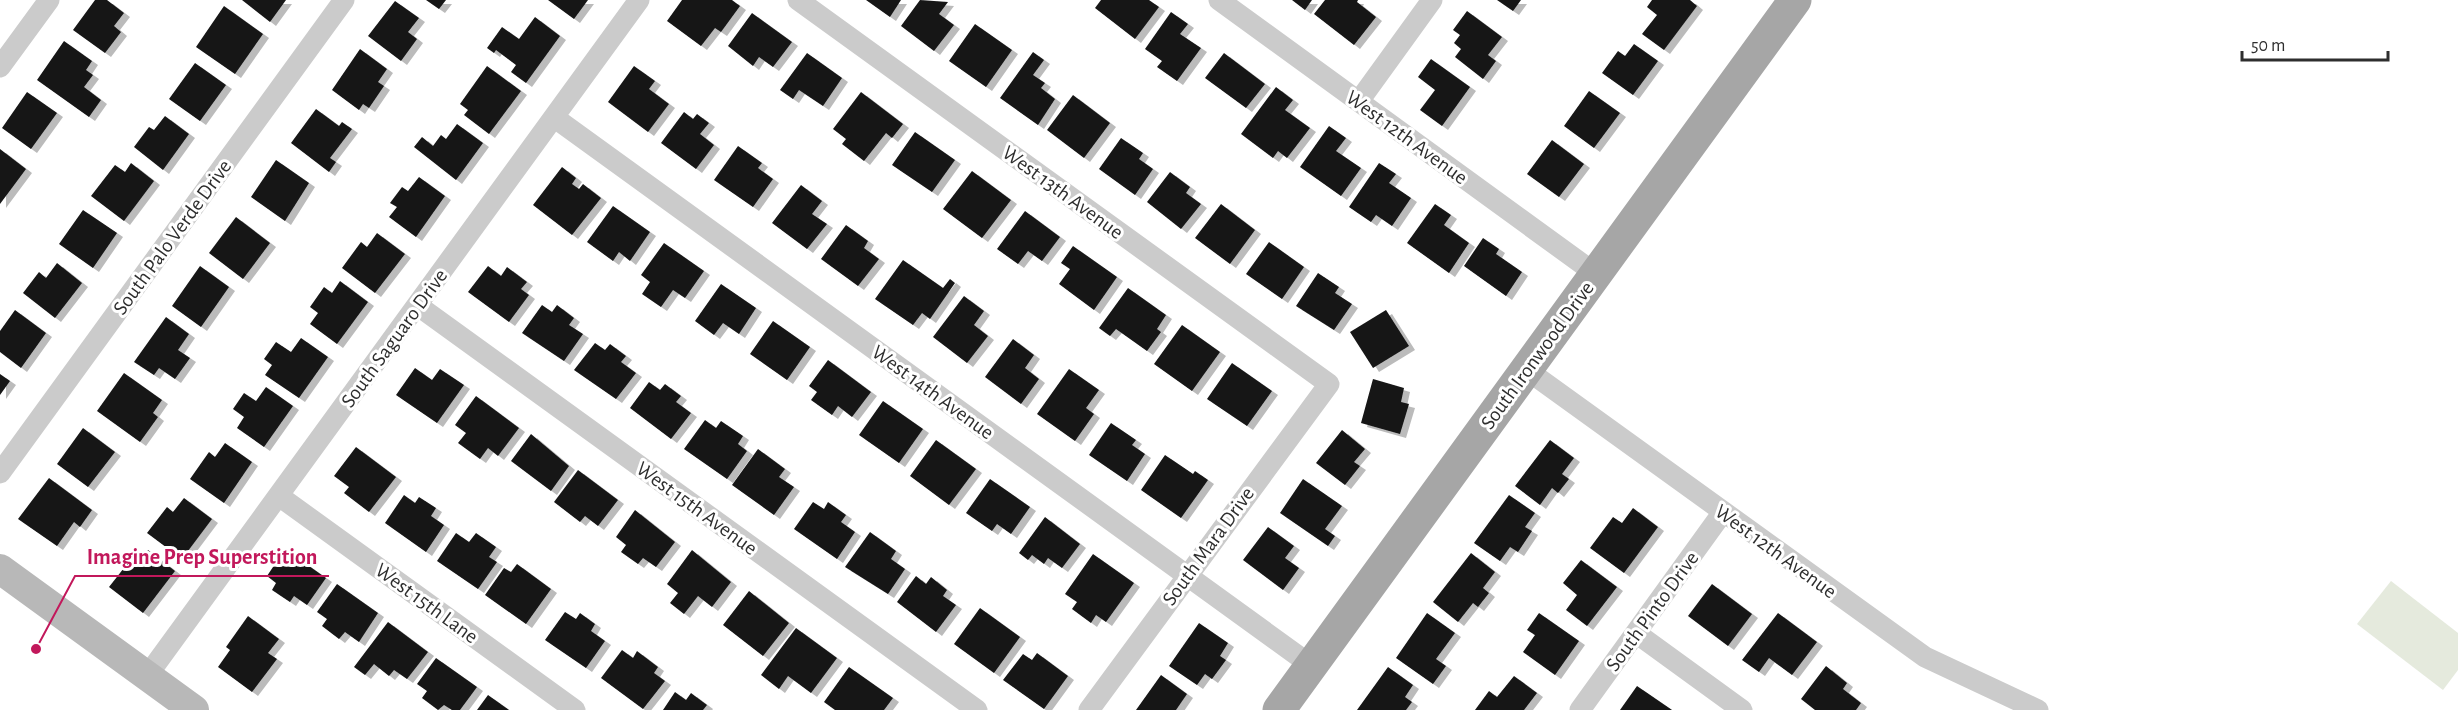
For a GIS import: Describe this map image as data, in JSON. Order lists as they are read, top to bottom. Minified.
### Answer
{"streets":{"main road":["South Ironwood Drive"],"street":["West 12th Avenue","West 13th Avenue","South Palo Verde Drive","South Saguaro Drive","West 14th Avenue","West 15th Avenue","South Mara Drive","West 15th Lane","South Pinto Drive"]},"crossings":[["West 12th Avenue","South Ironwood Drive"],["West 12th Avenue","South Pinto Drive"],["West 13th Avenue","South Mara Drive"],["South Saguaro Drive","West 14th Avenue"],["South Saguaro Drive","West 15th Avenue"],["South Saguaro Drive","West 15th Lane"],["South Ironwood Drive","West 14th Avenue"],["West 14th Avenue","South Mara Drive"]],"places":["Imagine Prep Superstition"],"scale_bar":"50 m"}
